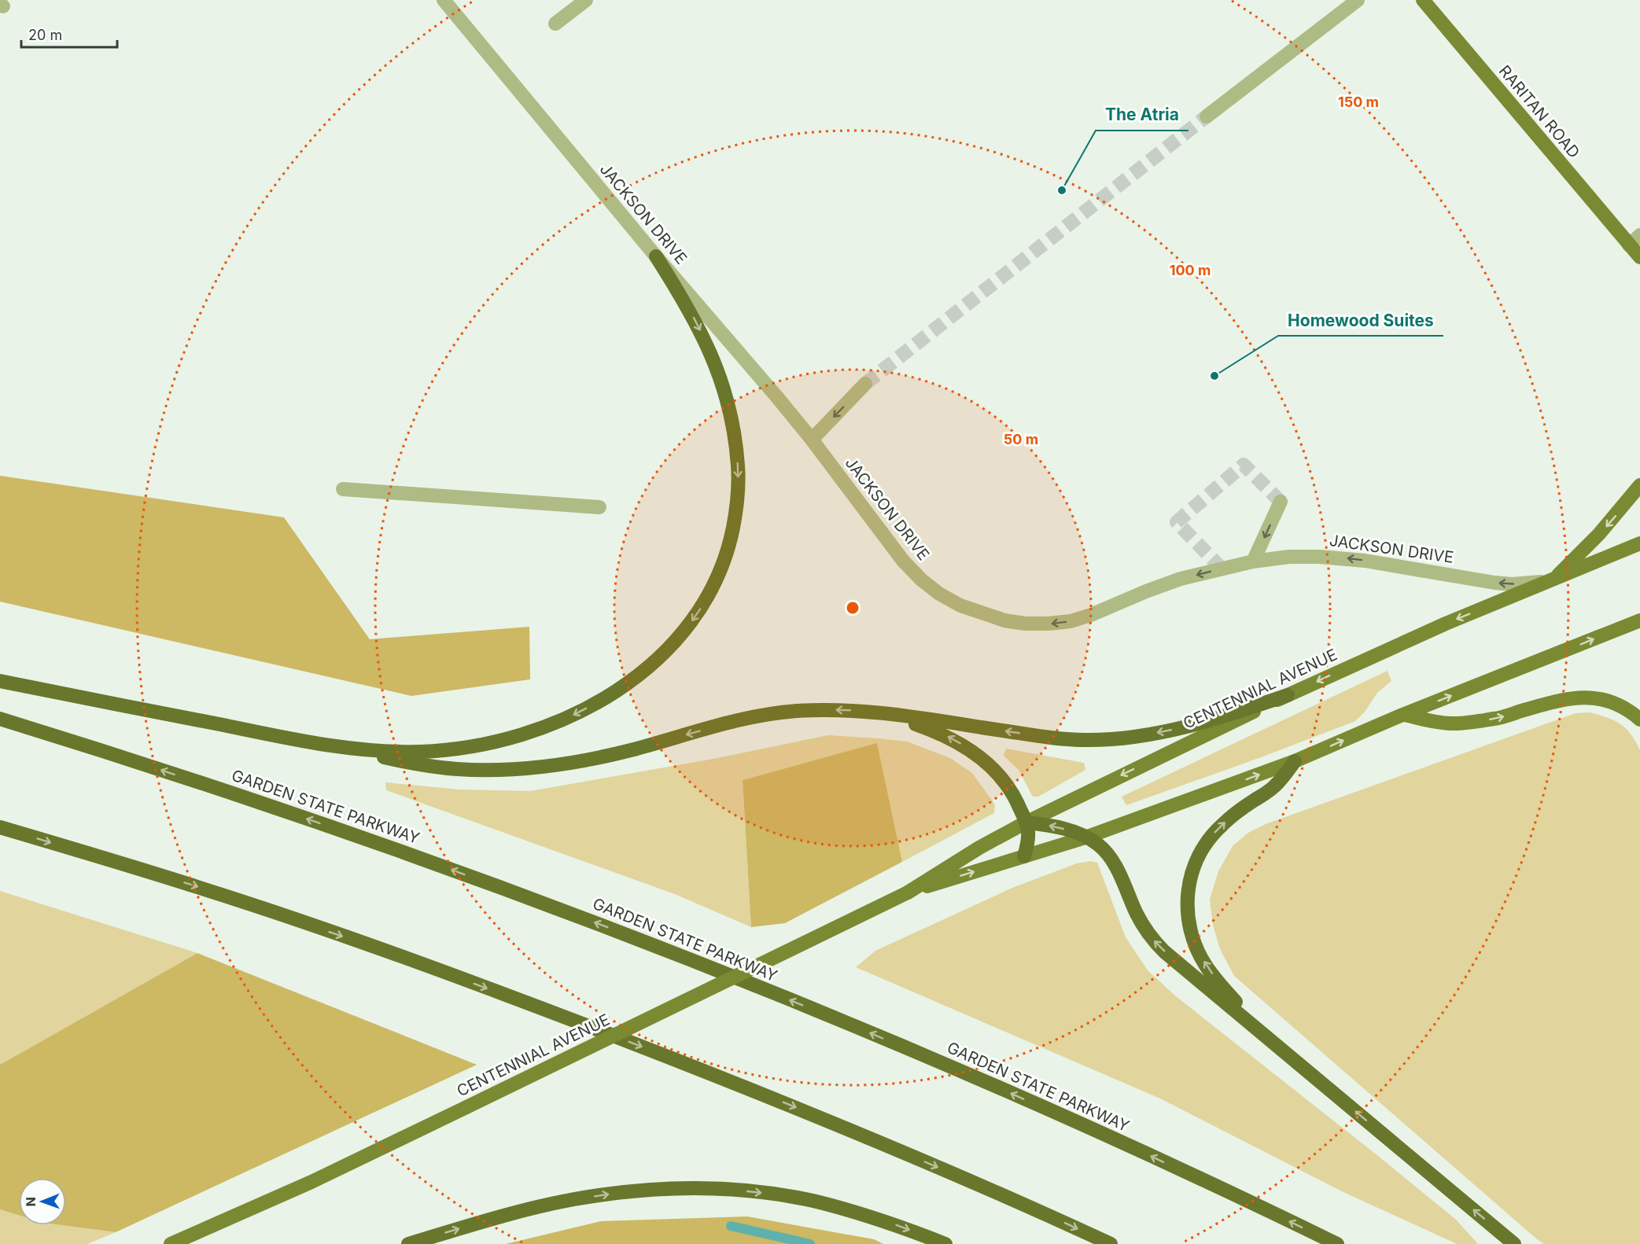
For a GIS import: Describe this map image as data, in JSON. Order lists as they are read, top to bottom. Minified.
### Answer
{"streets":{"highway":["GARDEN STATE PARKWAY"],"main road":["RARITAN ROAD","CENTENNIAL AVENUE"],"street":["JACKSON DRIVE"]},"crossings":[["JACKSON DRIVE","CENTENNIAL AVENUE"]],"one_way":["JACKSON DRIVE"],"places":["The Atria","Homewood Suites"],"scale_bar":"20 m","north":"left","rings":["150 m","100 m","50 m"]}
